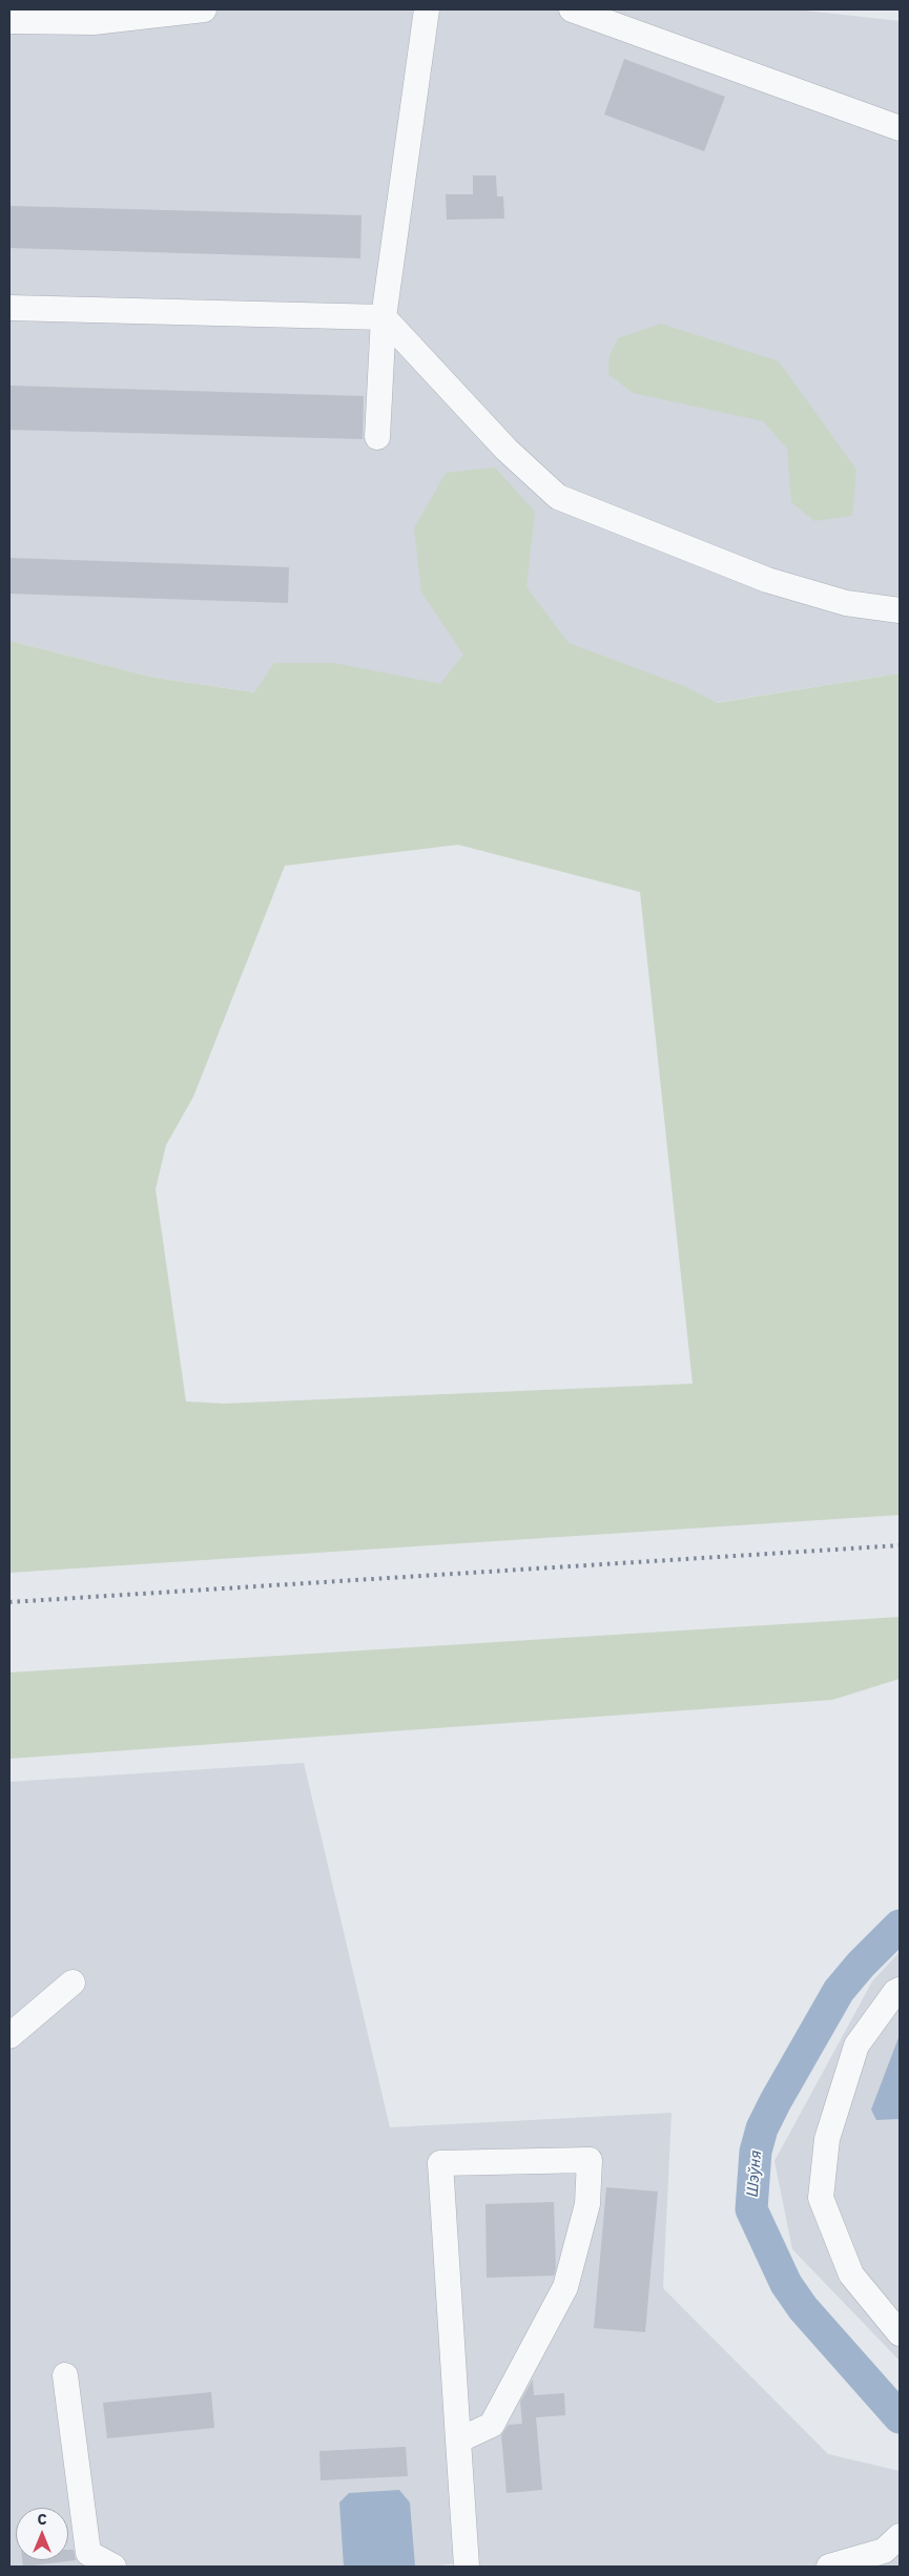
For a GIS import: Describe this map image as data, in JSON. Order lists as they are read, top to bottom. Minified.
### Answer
{"water":["Шэўня"],"north":"top"}
